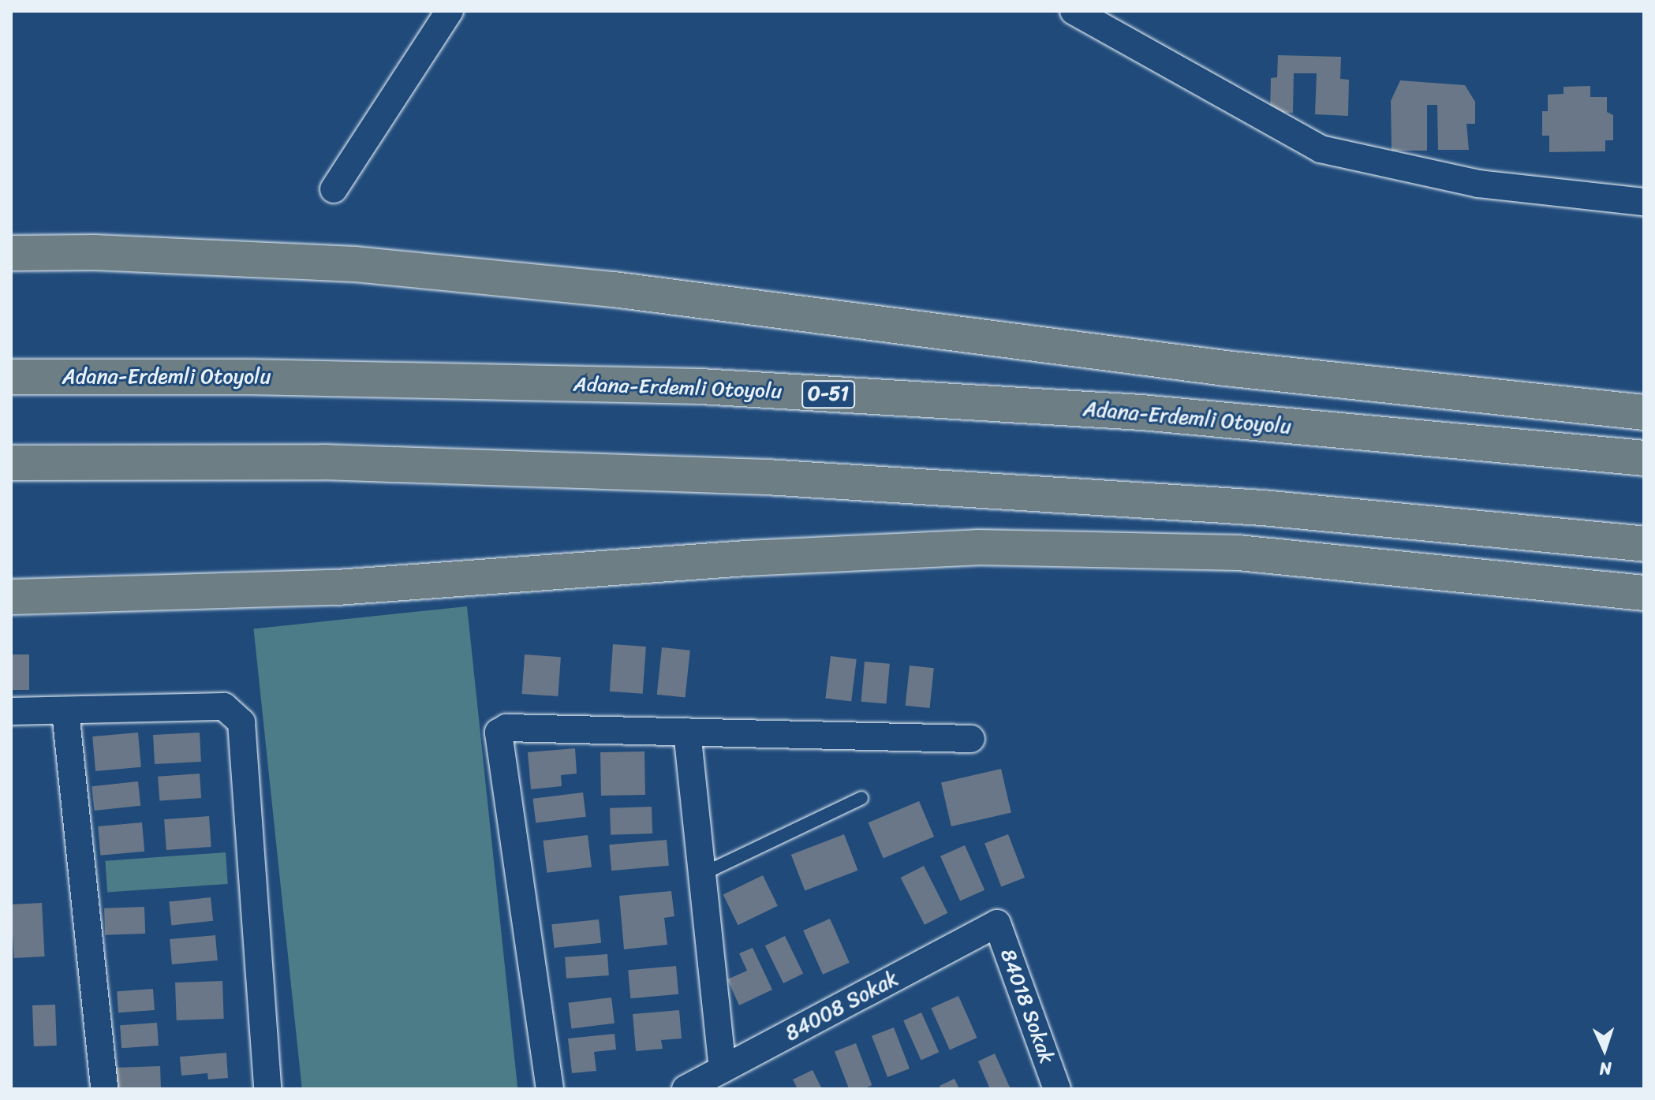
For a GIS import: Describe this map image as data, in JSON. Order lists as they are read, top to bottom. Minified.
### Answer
{"streets":{"highway":["Adana-Erdemli Otoyolu","O-51"],"street":["84008 Sokak","84018 Sokak"]},"crossings":[["84008 Sokak","84018 Sokak"]],"north":"bottom"}
